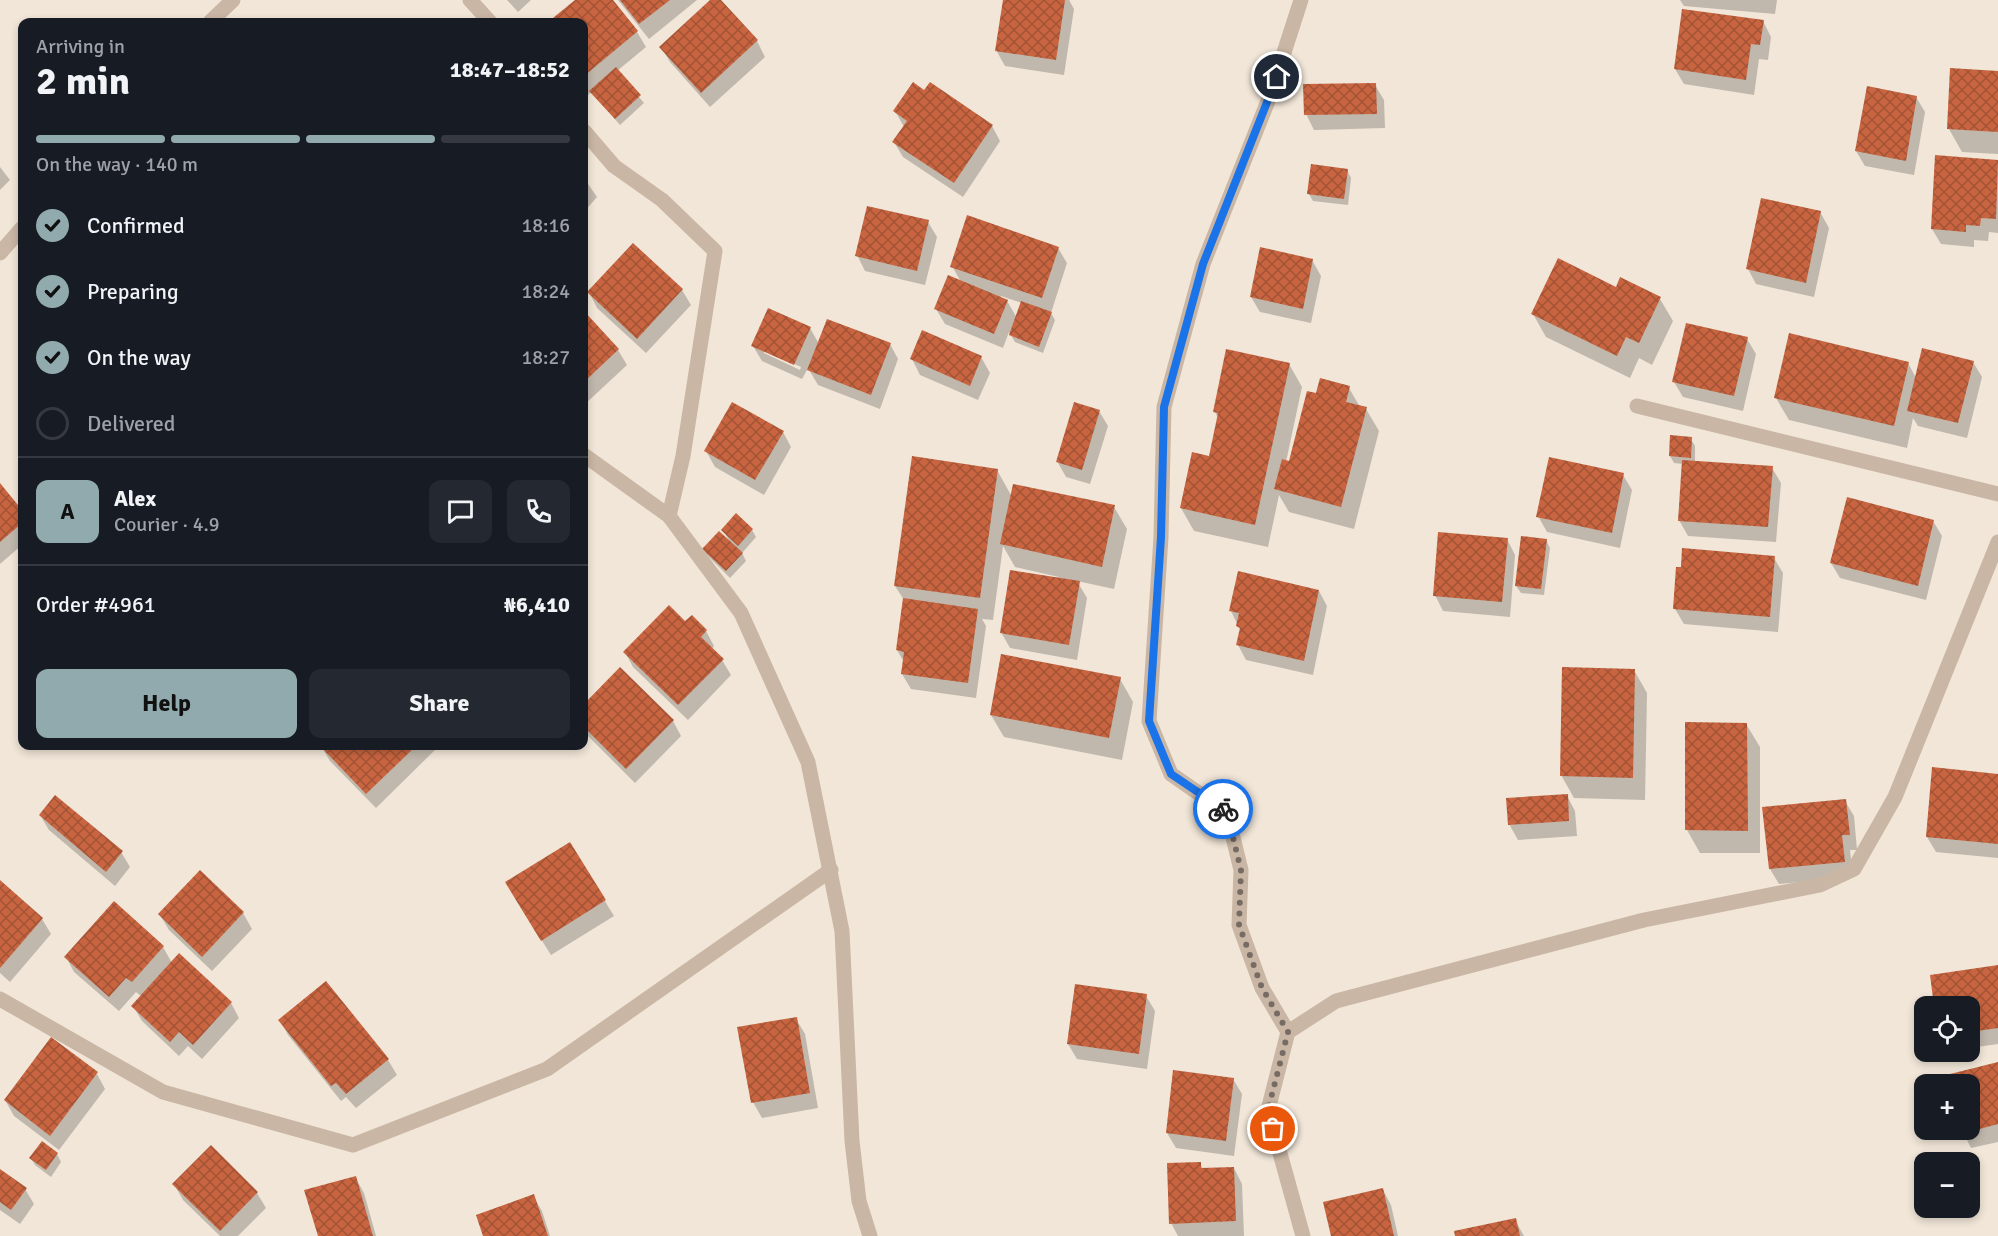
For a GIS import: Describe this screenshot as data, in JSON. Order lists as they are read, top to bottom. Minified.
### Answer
{"page":{"heading":["2 min","Arriving in","18:47–18:52"],"panel":["Alex","Courier · 4.9","Order #4961","₦6,410"],"bar":"On the way · 140 m","list":[["Confirmed","18:16"],["Preparing","18:24"],["On the way","18:27"],"Delivered"],"round":"A","buttons":["Help","Share"],"map_buttons":["+","−"]}}
